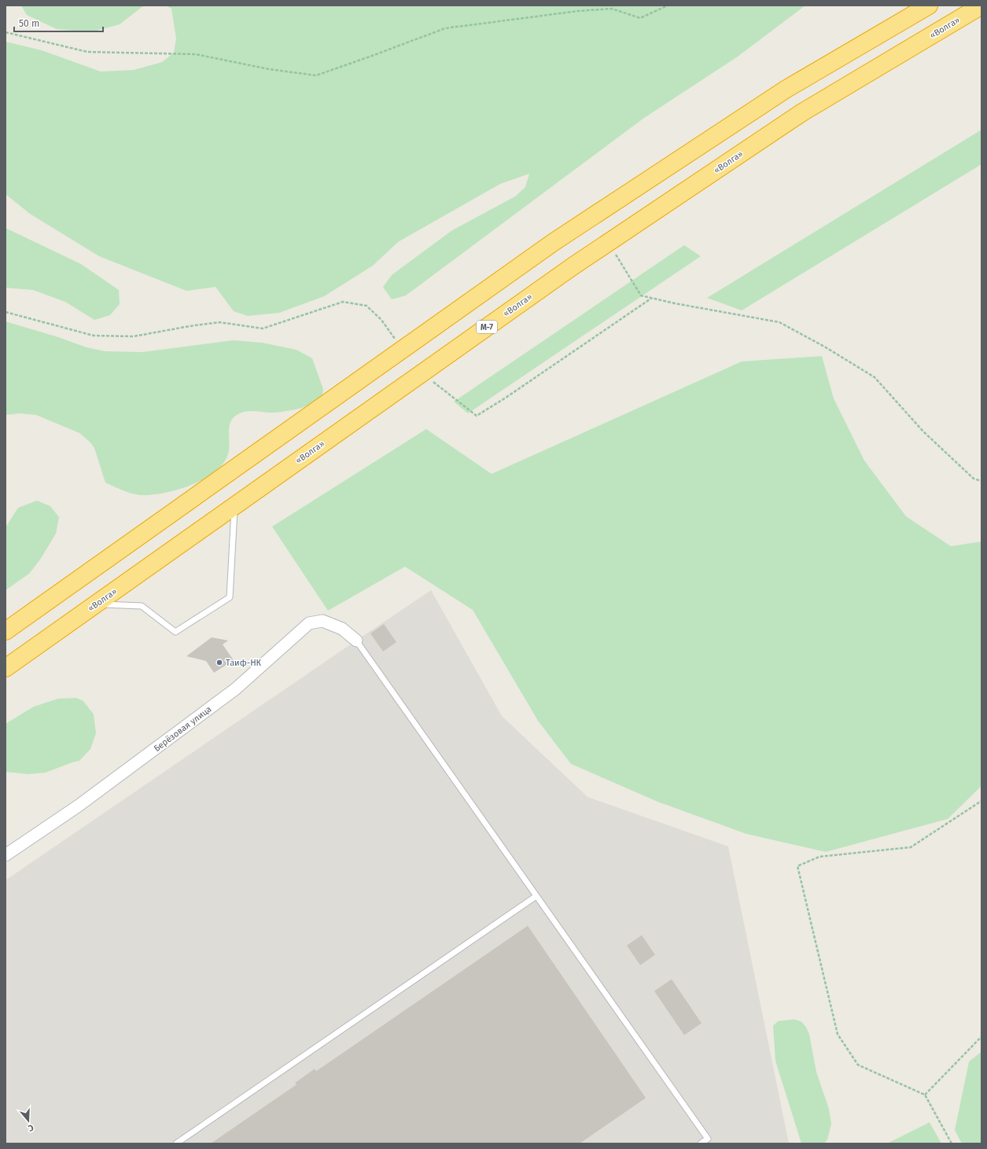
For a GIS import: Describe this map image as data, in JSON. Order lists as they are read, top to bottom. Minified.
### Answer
{"streets":{"highway":["«Волга»","М-7"],"street":["Берёзовая улица"]},"places":["Таиф-НК"],"scale_bar":"50 m","north":"bottom"}
